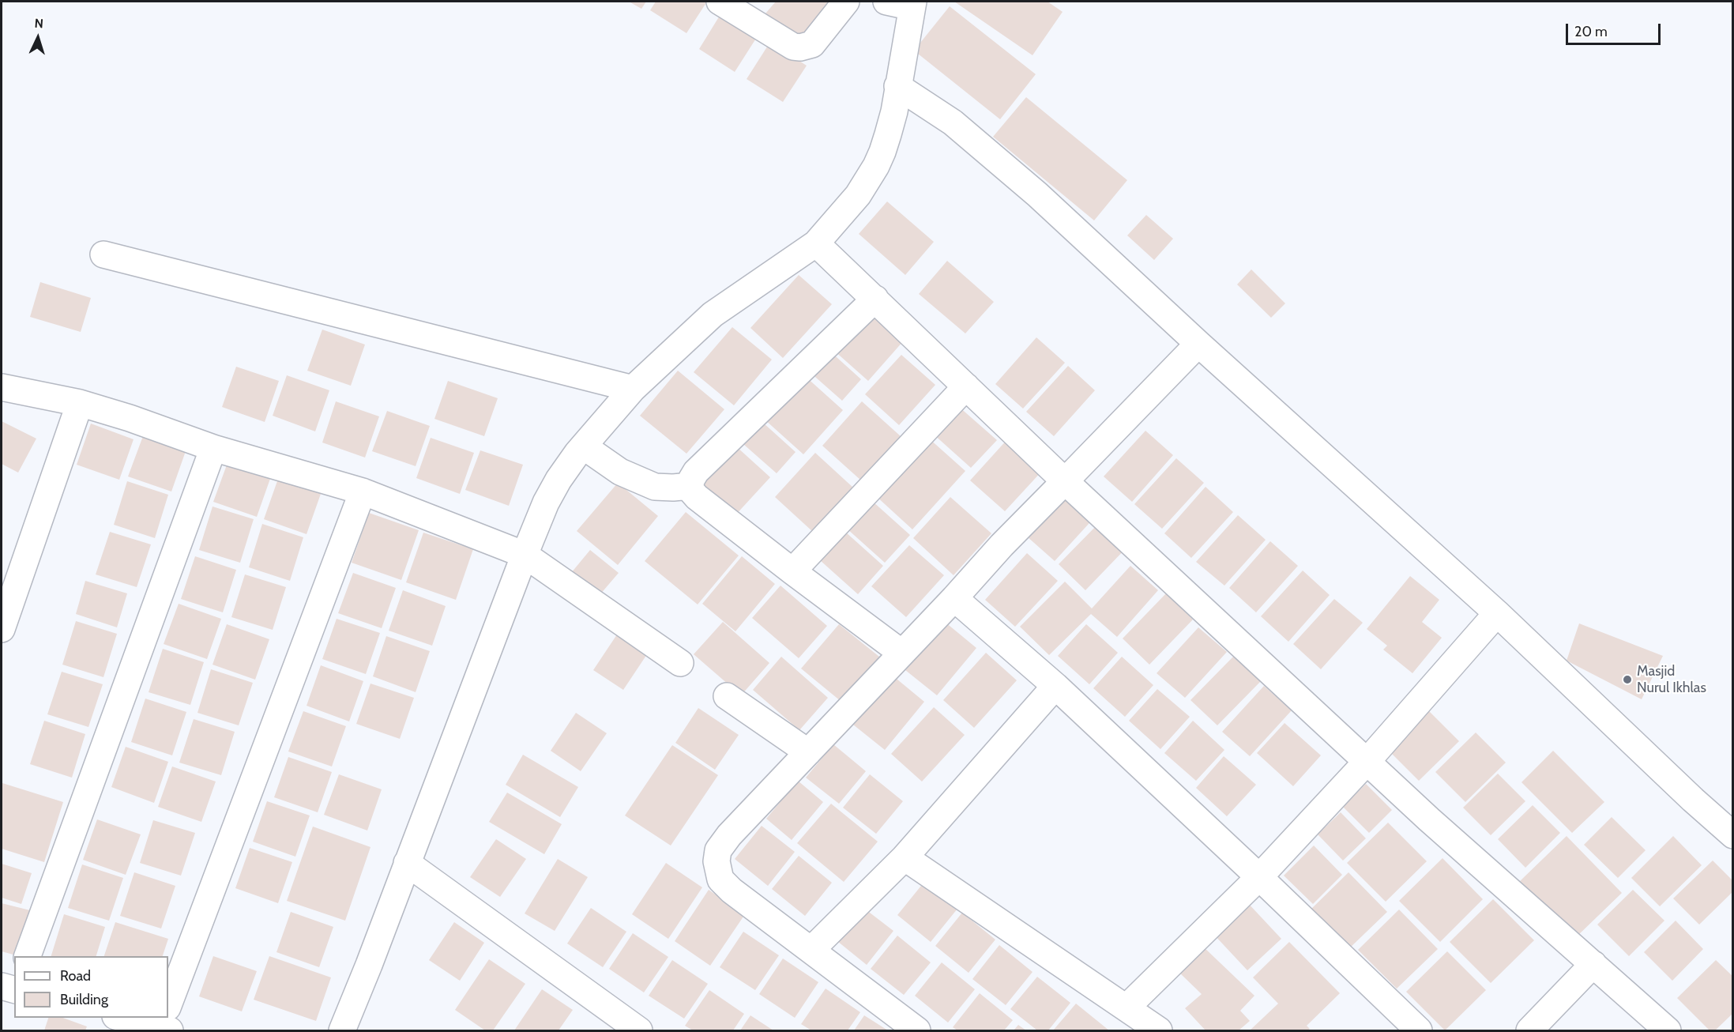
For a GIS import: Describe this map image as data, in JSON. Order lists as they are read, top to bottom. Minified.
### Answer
{"places":["Masjid Nurul Ikhlas"],"legend":["Road","Building"],"scale_bar":"20 m","north":"top"}
